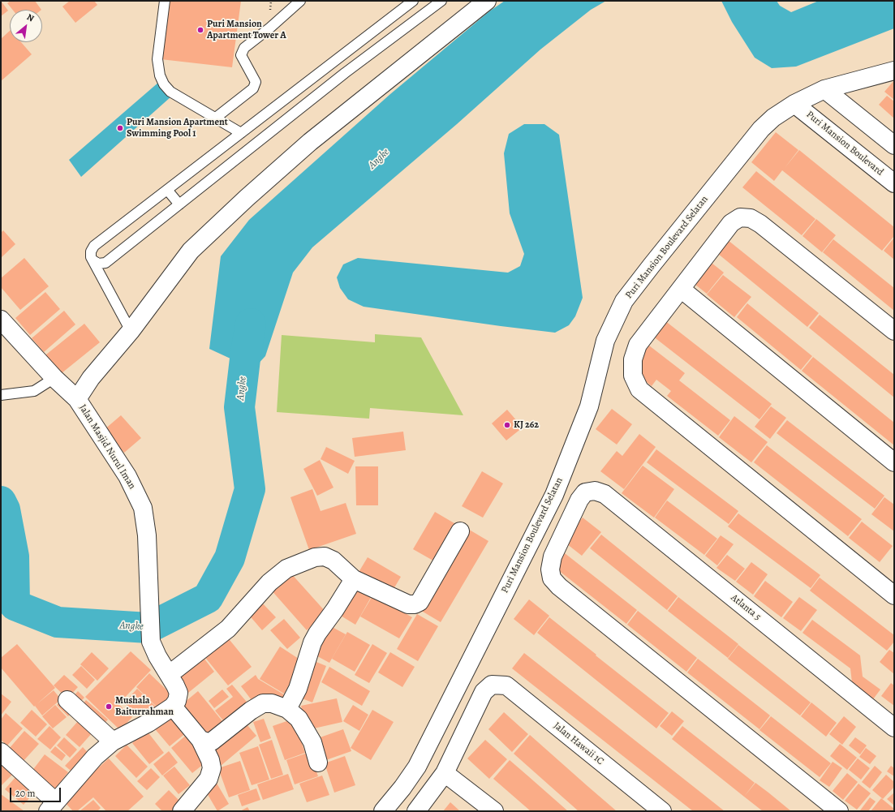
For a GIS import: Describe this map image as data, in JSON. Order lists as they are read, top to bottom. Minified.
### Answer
{"streets":{"street":["Puri Mansion Boulevard","Puri Mansion Boulevard Selatan","Jalan Masjid Nurul Iman","Atlanta 5","Jalan Hawaii 1C"]},"crossings":[["Puri Mansion Boulevard","Puri Mansion Boulevard Selatan"]],"water":["Angke"],"places":["Puri Mansion Apartment Tower A","Puri Mansion Apartment Swimming Pool 1","KJ 262","Mushala Baiturrahman"],"scale_bar":"20 m","north":"top right"}
